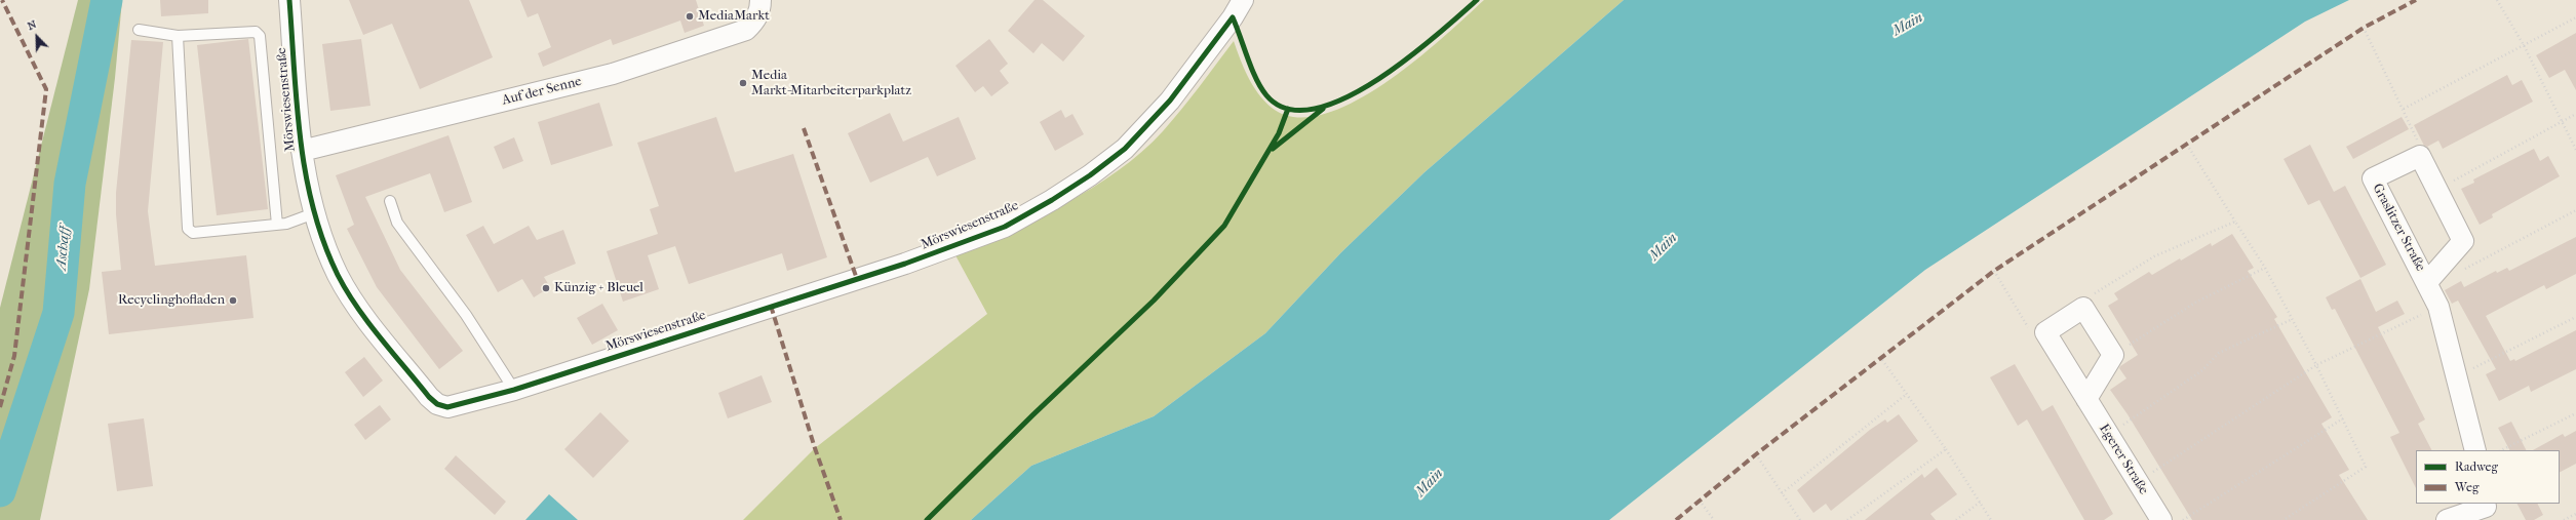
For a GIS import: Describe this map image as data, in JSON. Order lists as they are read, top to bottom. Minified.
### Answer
{"streets":{"street":["Auf der Senne","Mörswiesenstraße","Graslitzer Straße","Egerer Straße"]},"crossings":[["Auf der Senne","Mörswiesenstraße"]],"water":["Main","Aschaff"],"places":["MediaMarkt","Media Markt-Mitarbeiterparkplatz","Künzig + Bleuel","Recyclinghofladen"],"legend":["Radweg","Weg"],"north":"top left"}
